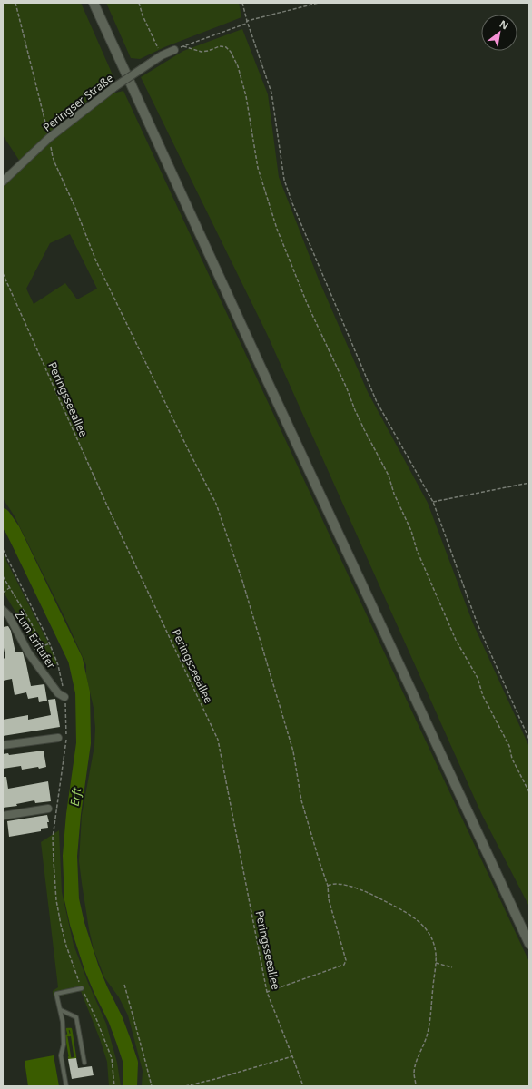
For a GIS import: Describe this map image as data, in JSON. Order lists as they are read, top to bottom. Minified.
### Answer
{"streets":{"street":["Peringser Straße","Zum Erftufer"],"path":["Peringsseeallee"]},"water":["Erft"],"north":"top right"}
